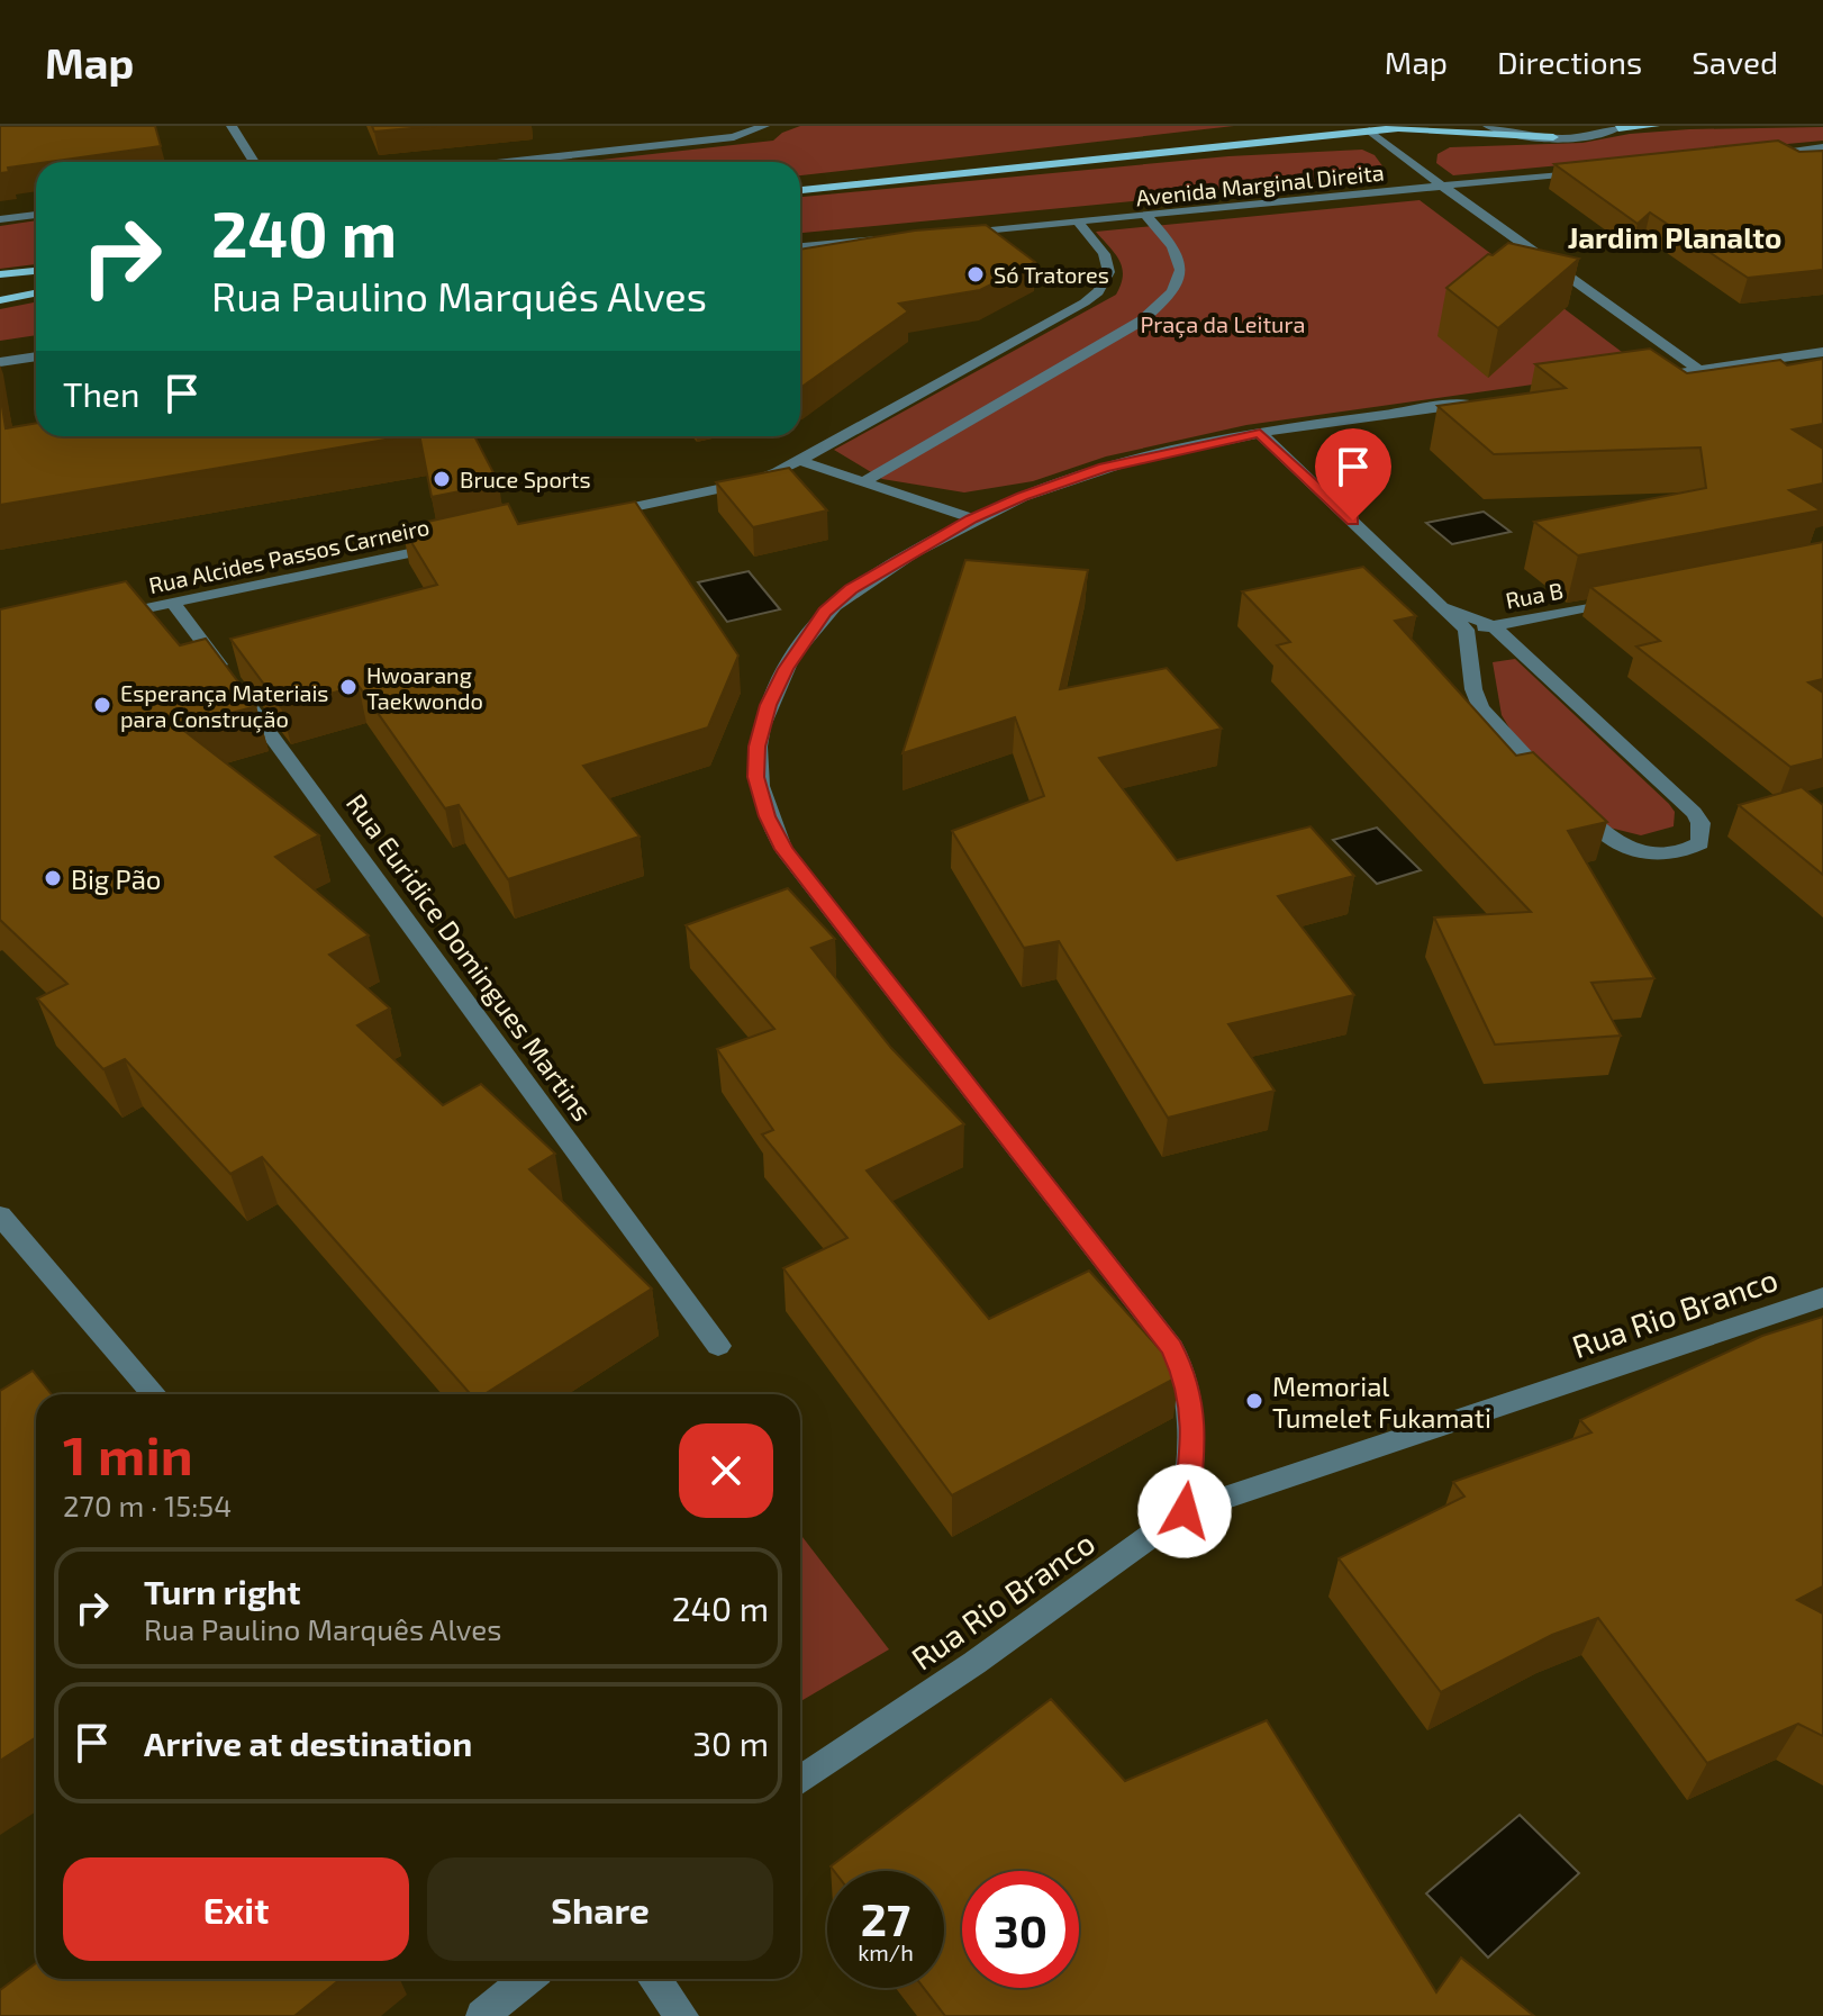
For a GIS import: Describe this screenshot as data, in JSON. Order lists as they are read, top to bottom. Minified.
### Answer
{"streets":{"street":["Avenida Marginal Direita","Rua Alcides Passos Carneiro","Rua B","Rua Euridice Domingues Martins","Rua Rio Branco"]},"crossings":[["Rua Alcides Passos Carneiro","Rua Euridice Domingues Martins"]],"districts":["Jardim Planalto"],"parks":["Praça da Leitura"],"places":["Só Tratores","Bruce Sports","Hwoarang Taekwondo","Esperança Materiais para Construção","Big Pão","Memorial Tumelet Fukamati"],"page":{"header":"Map","nav":["Map","Directions","Saved"],"turn":["240 m","Rua Paulino Marquês Alves"],"then":"Then","heading":["1 min","270 m · 15:54"],"list":[{"name":"Turn right","note":"Rua Paulino Marquês Alves","value":"240 m"},{"name":"Arrive at destination","value":"30 m"}],"buttons":["Exit","Share"],"speed":"27 km/h","limit":"30"}}
